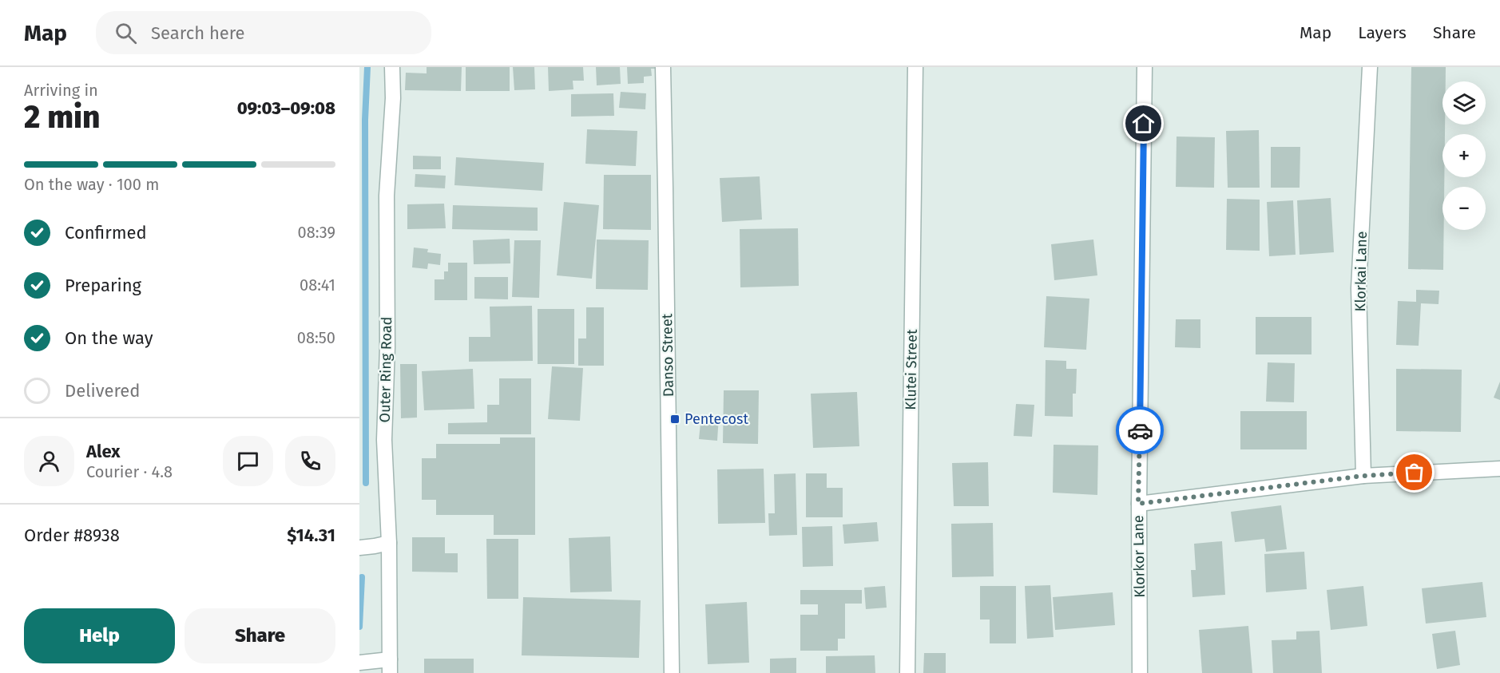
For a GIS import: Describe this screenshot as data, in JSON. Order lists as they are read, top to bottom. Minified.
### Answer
{"streets":{"street":["Klorkai Lane","Danso Street","Outer Ring Road","Klutei Street","Klorkor Lane"]},"places":{"transit":["Pentecost"]},"page":{"header":"Map","search":"Search here","nav":["Map","Layers","Share"],"heading":["2 min","Arriving in","09:03–09:08"],"panel":["Alex","Courier · 4.8","Order #8938","$14.31"],"map_buttons":["+","−"],"bar":"On the way · 100 m","list":[["Confirmed","08:39"],["Preparing","08:41"],["On the way","08:50"],"Delivered"],"buttons":["Help","Share"]}}
